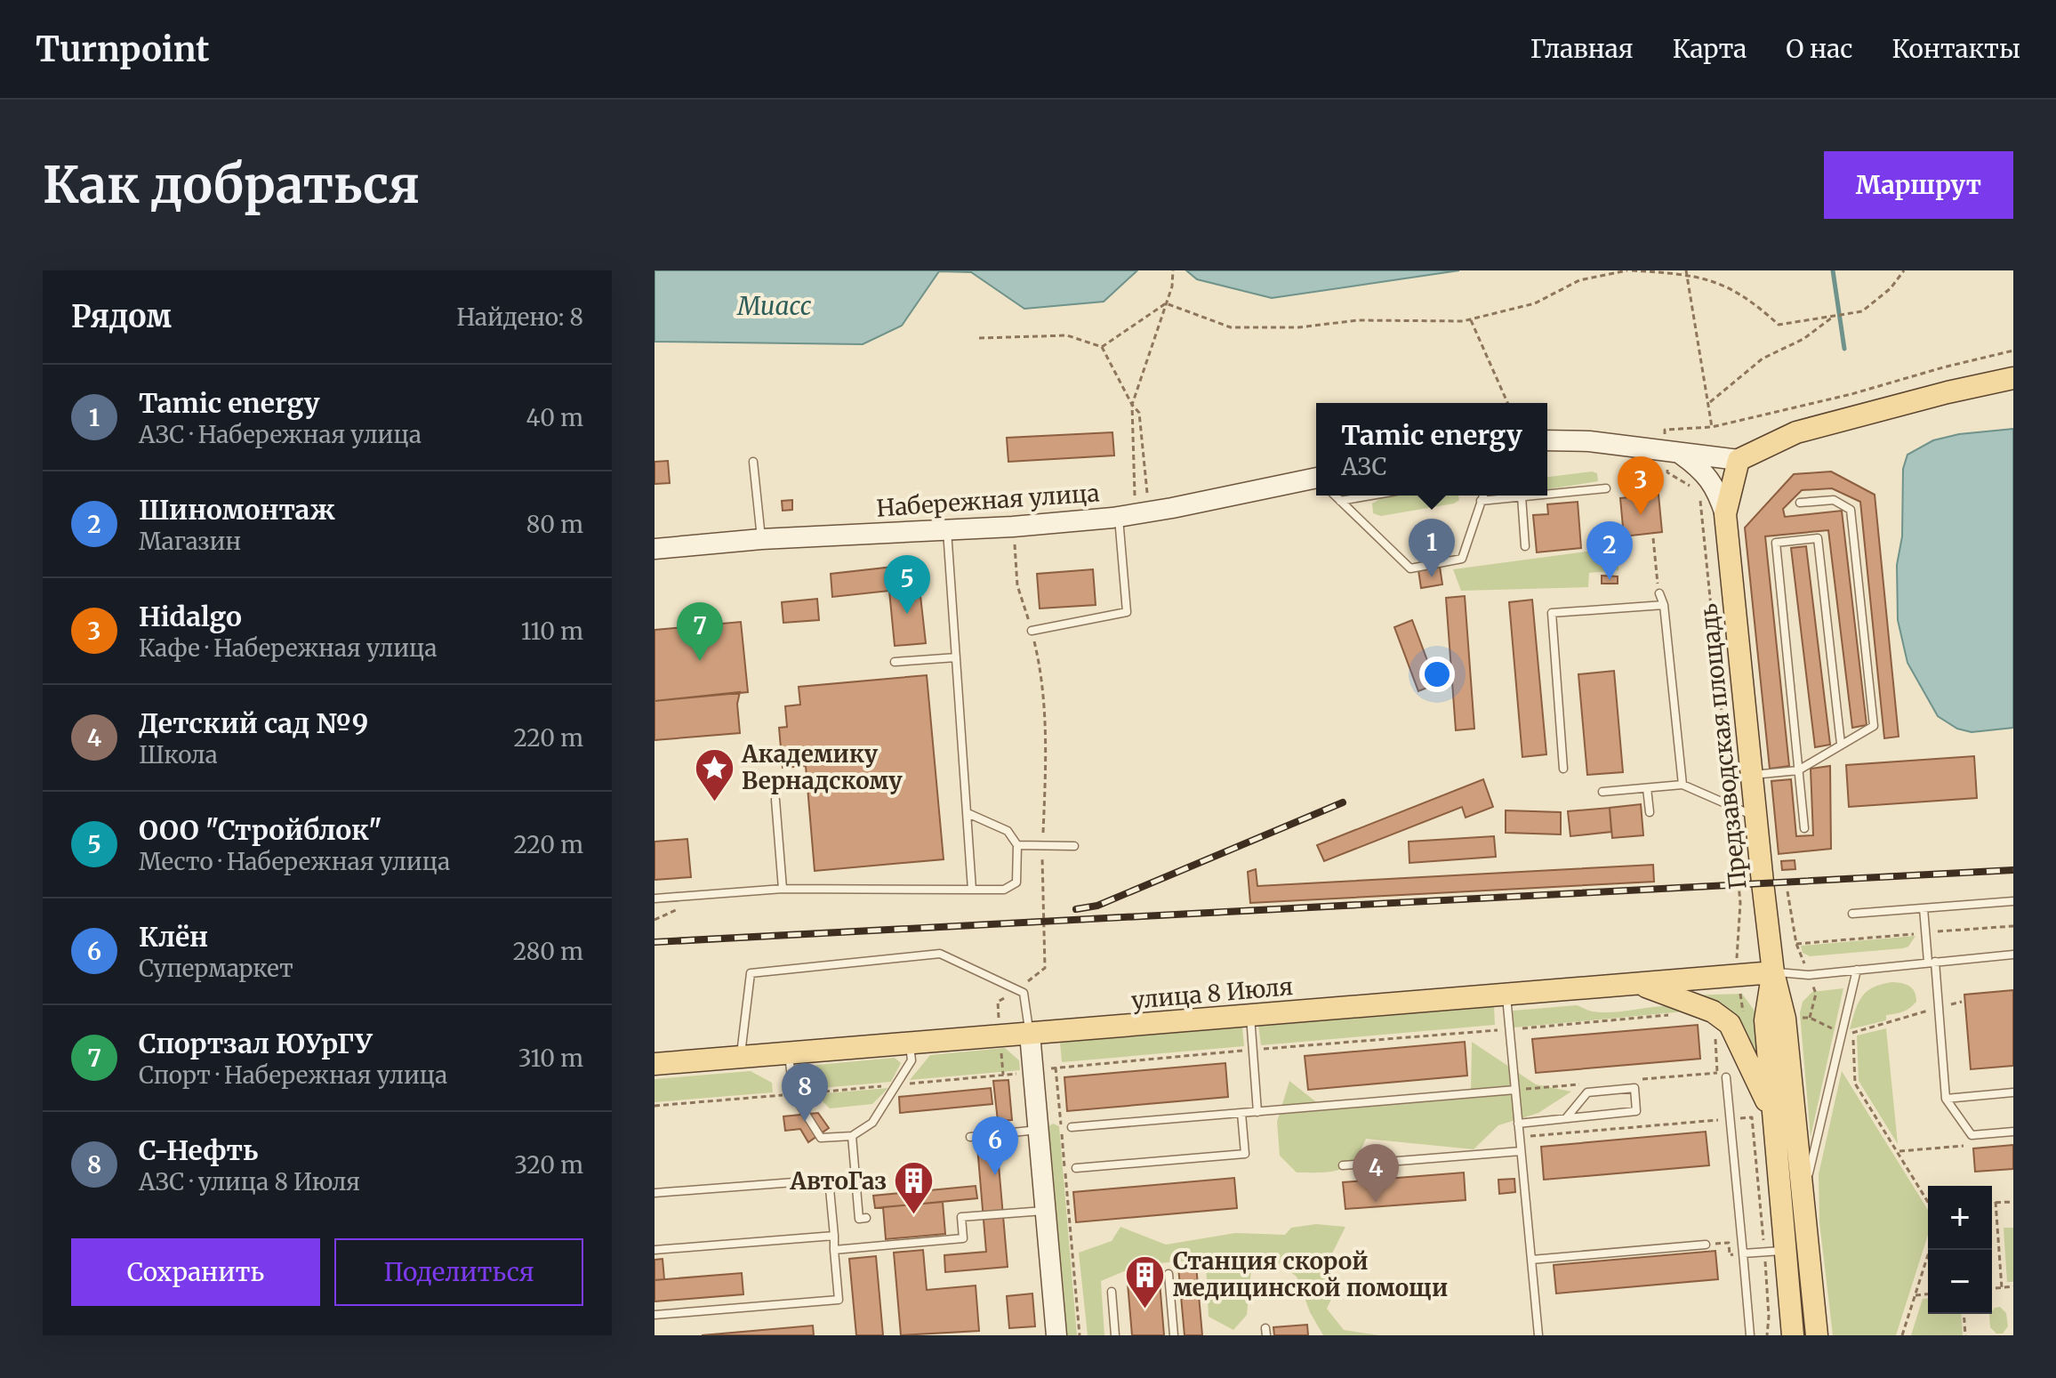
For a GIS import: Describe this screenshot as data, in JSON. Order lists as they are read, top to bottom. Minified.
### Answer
{"streets":{"main road":["Предзаводская площадь","улица 8 Июля"],"street":["Набережная улица"]},"crossings":[["Предзаводская площадь","улица 8 Июля"]],"water":["Миасс"],"places":{"place":["Академику Вернадскому"],"building":["АвтоГаз","Станция скорой медицинской помощи"]},"page":{"header":"Turnpoint","nav":["Главная","Карта","О нас","Контакты"],"buttons":["Маршрут",["Сохранить","Поделиться"]],"title":"Как добраться","heading":["Рядом","Найдено: 8"],"list":[{"mark":"1","name":"Tamic energy","note":"АЗС · Набережная улица","value":"40 m"},{"mark":"2","name":"Шиномонтаж","note":"Магазин","value":"80 m"},{"mark":"3","name":"Hidalgo","note":"Кафе · Набережная улица","value":"110 m"},{"mark":"4","name":"Детский сад №9","note":"Школа","value":"220 m"},{"mark":"5","name":"ООО \"Стройблок\"","note":"Место · Набережная улица","value":"220 m"},{"mark":"6","name":"Клён","note":"Супермаркет","value":"280 m"},{"mark":"7","name":"Спортзал ЮУрГУ","note":"Спорт · Набережная улица","value":"310 m"},{"mark":"8","name":"С-Нефть","note":"АЗС · улица 8 Июля","value":"320 m"}],"popup":["Tamic energy","АЗС"],"pins":["3","1","2","5","7","8","6","4"],"map_buttons":["+","−"]}}
